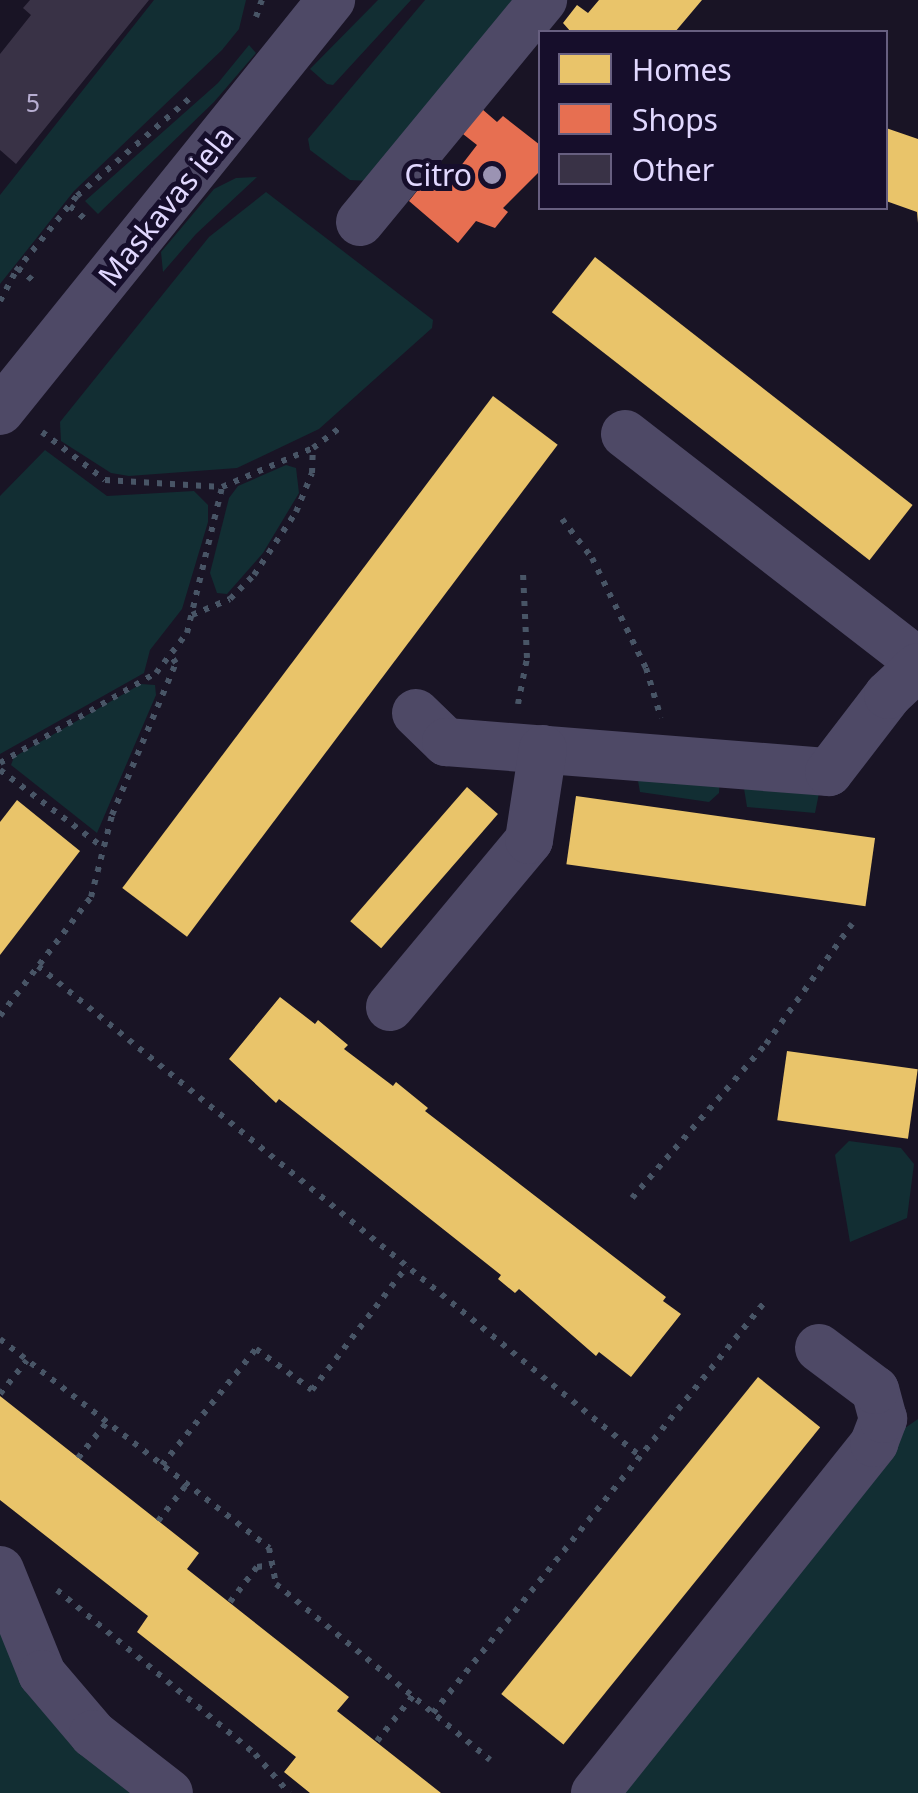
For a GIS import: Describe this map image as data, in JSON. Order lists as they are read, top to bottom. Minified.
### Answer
{"streets":{"street":["Maskavas iela"]},"places":["Citro"],"house_numbers":["5"],"legend":["Homes","Shops","Other"]}
